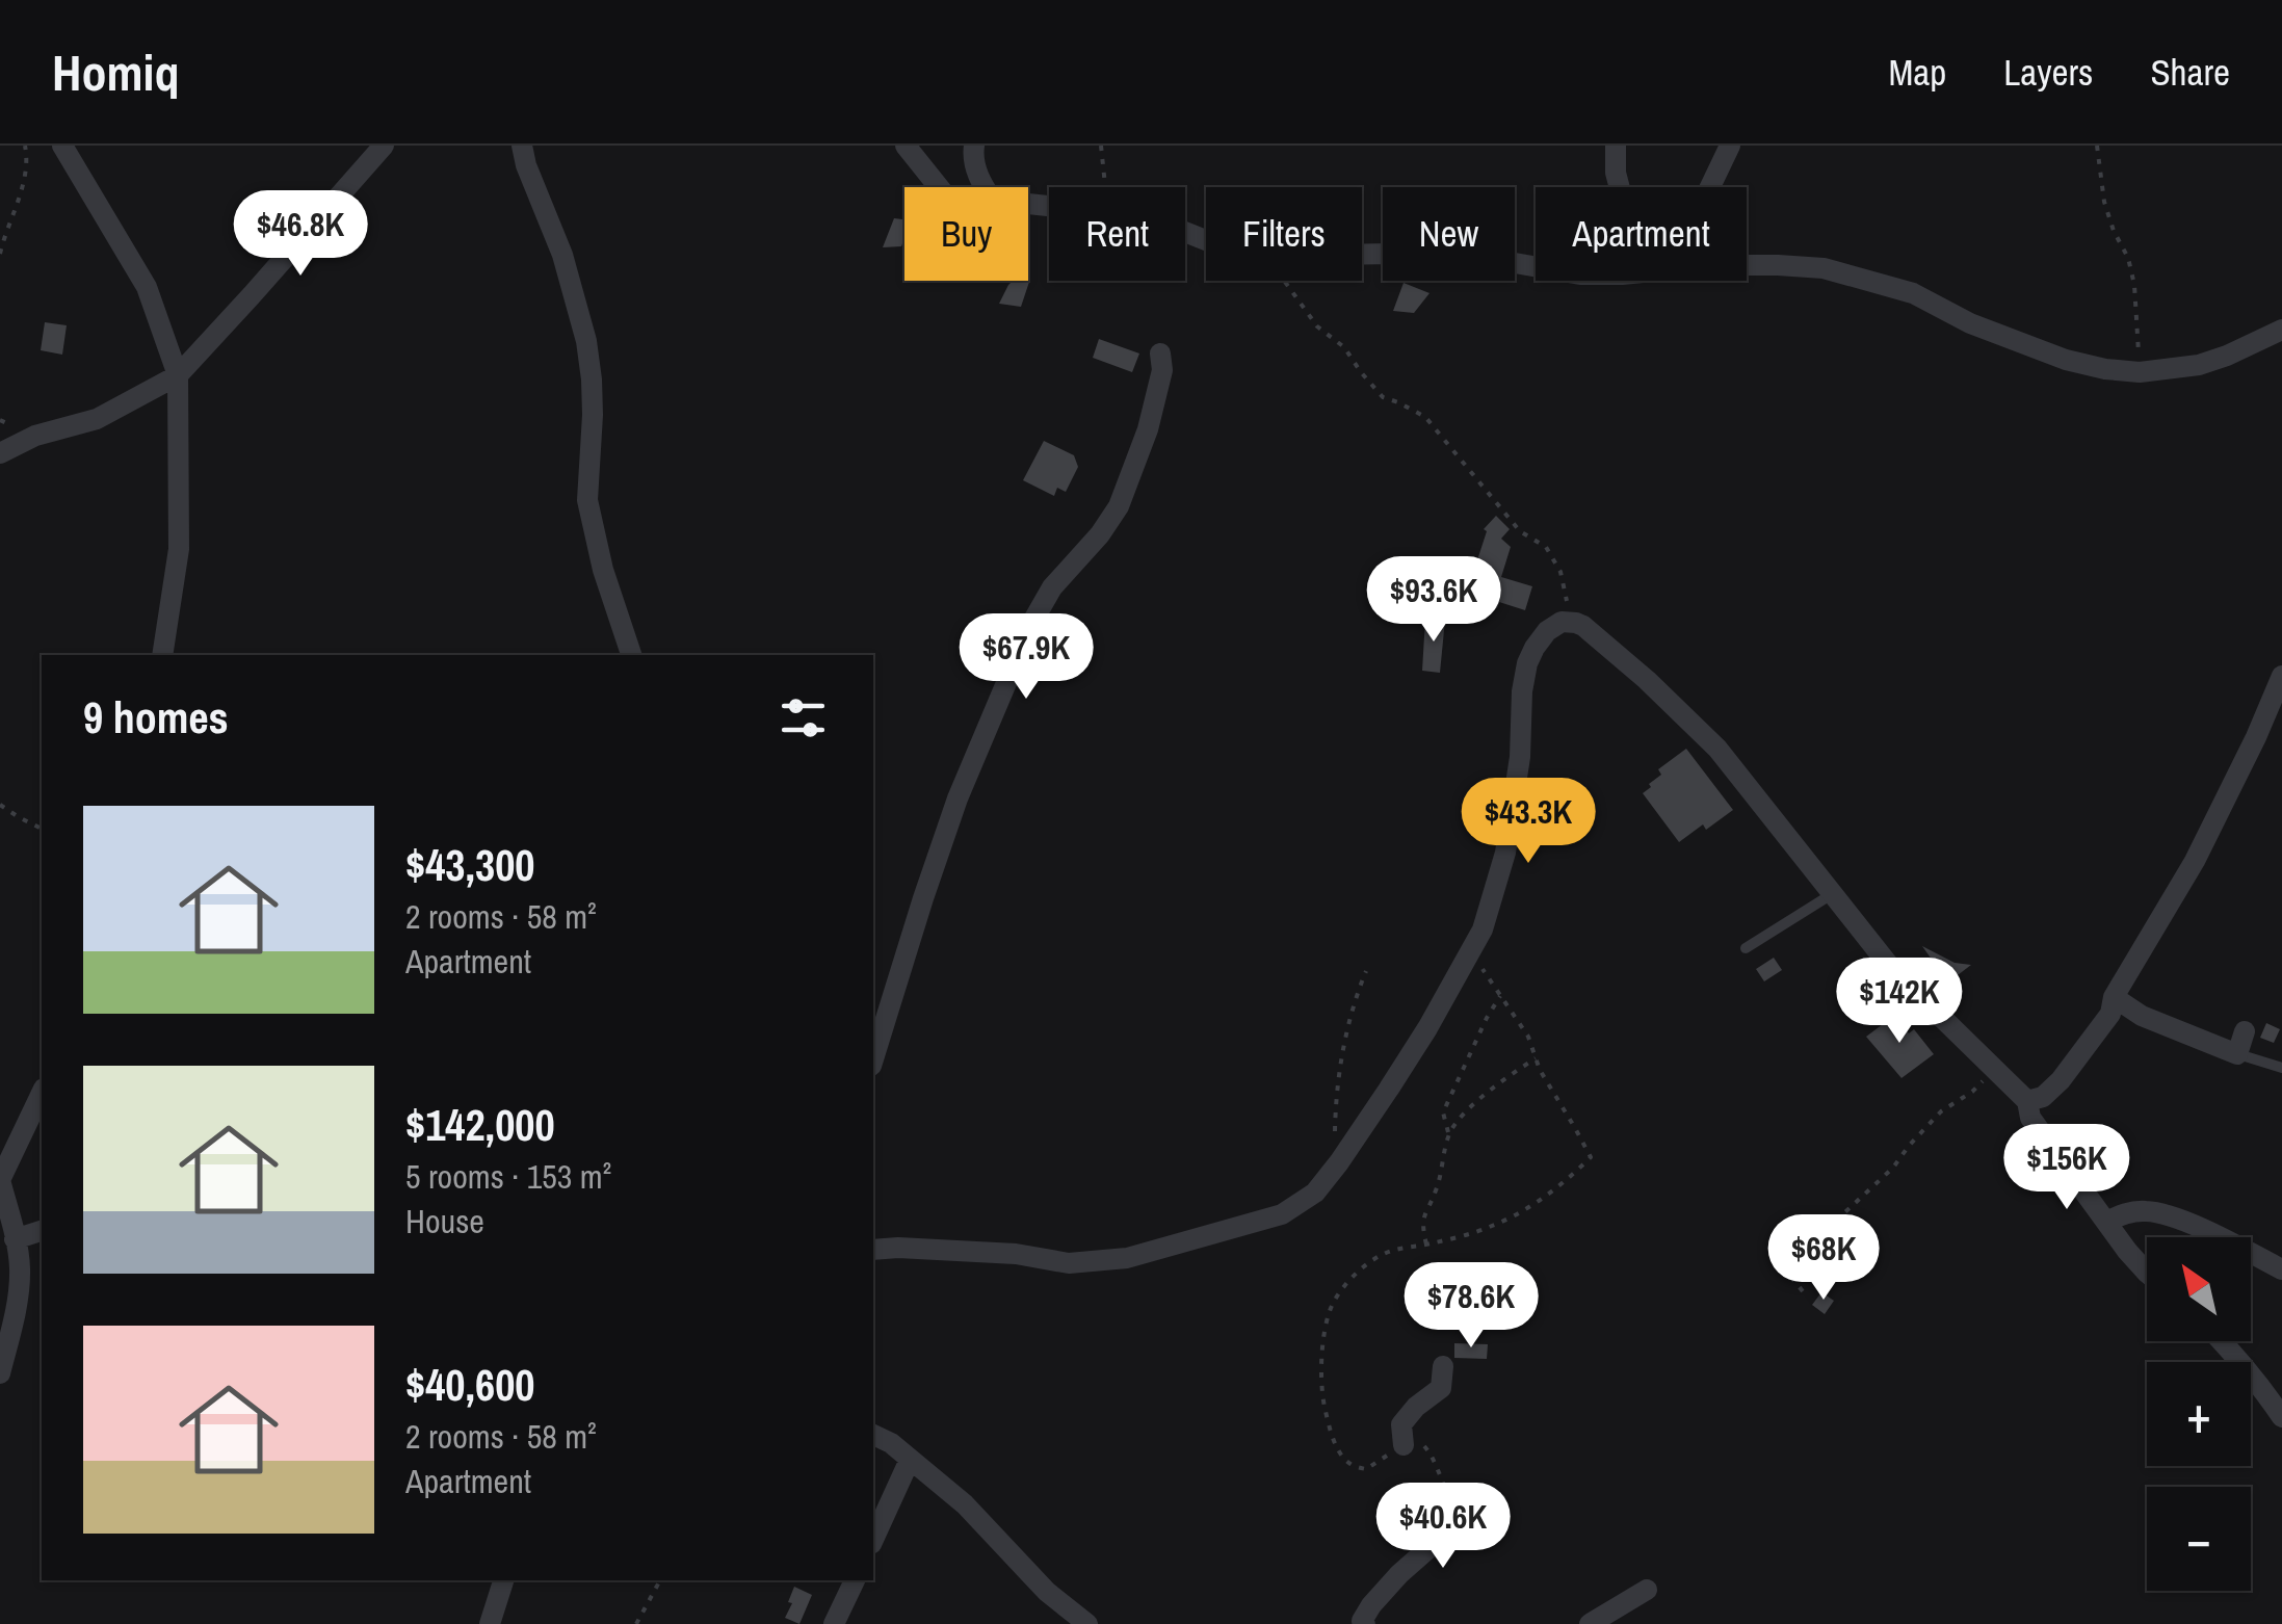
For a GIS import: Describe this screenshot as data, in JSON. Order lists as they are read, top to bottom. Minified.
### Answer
{"north":"top left","page":{"header":"Homiq","nav":["Map","Layers","Share"],"chip":["Buy","Rent","Filters","New","Apartment"],"price":["$46.8K","$93.6K","$67.9K","$43.3K","$142K","$156K","$68K","$78.6K","$40.6K"],"heading":"9 homes","list":[{"name":"$43,300","note":"2 rooms · 58 m² · Apartment"},{"name":"$142,000","note":"5 rooms · 153 m² · House"},{"name":"$40,600","note":"2 rooms · 58 m² · Apartment"}],"map_buttons":["+","−"]}}
